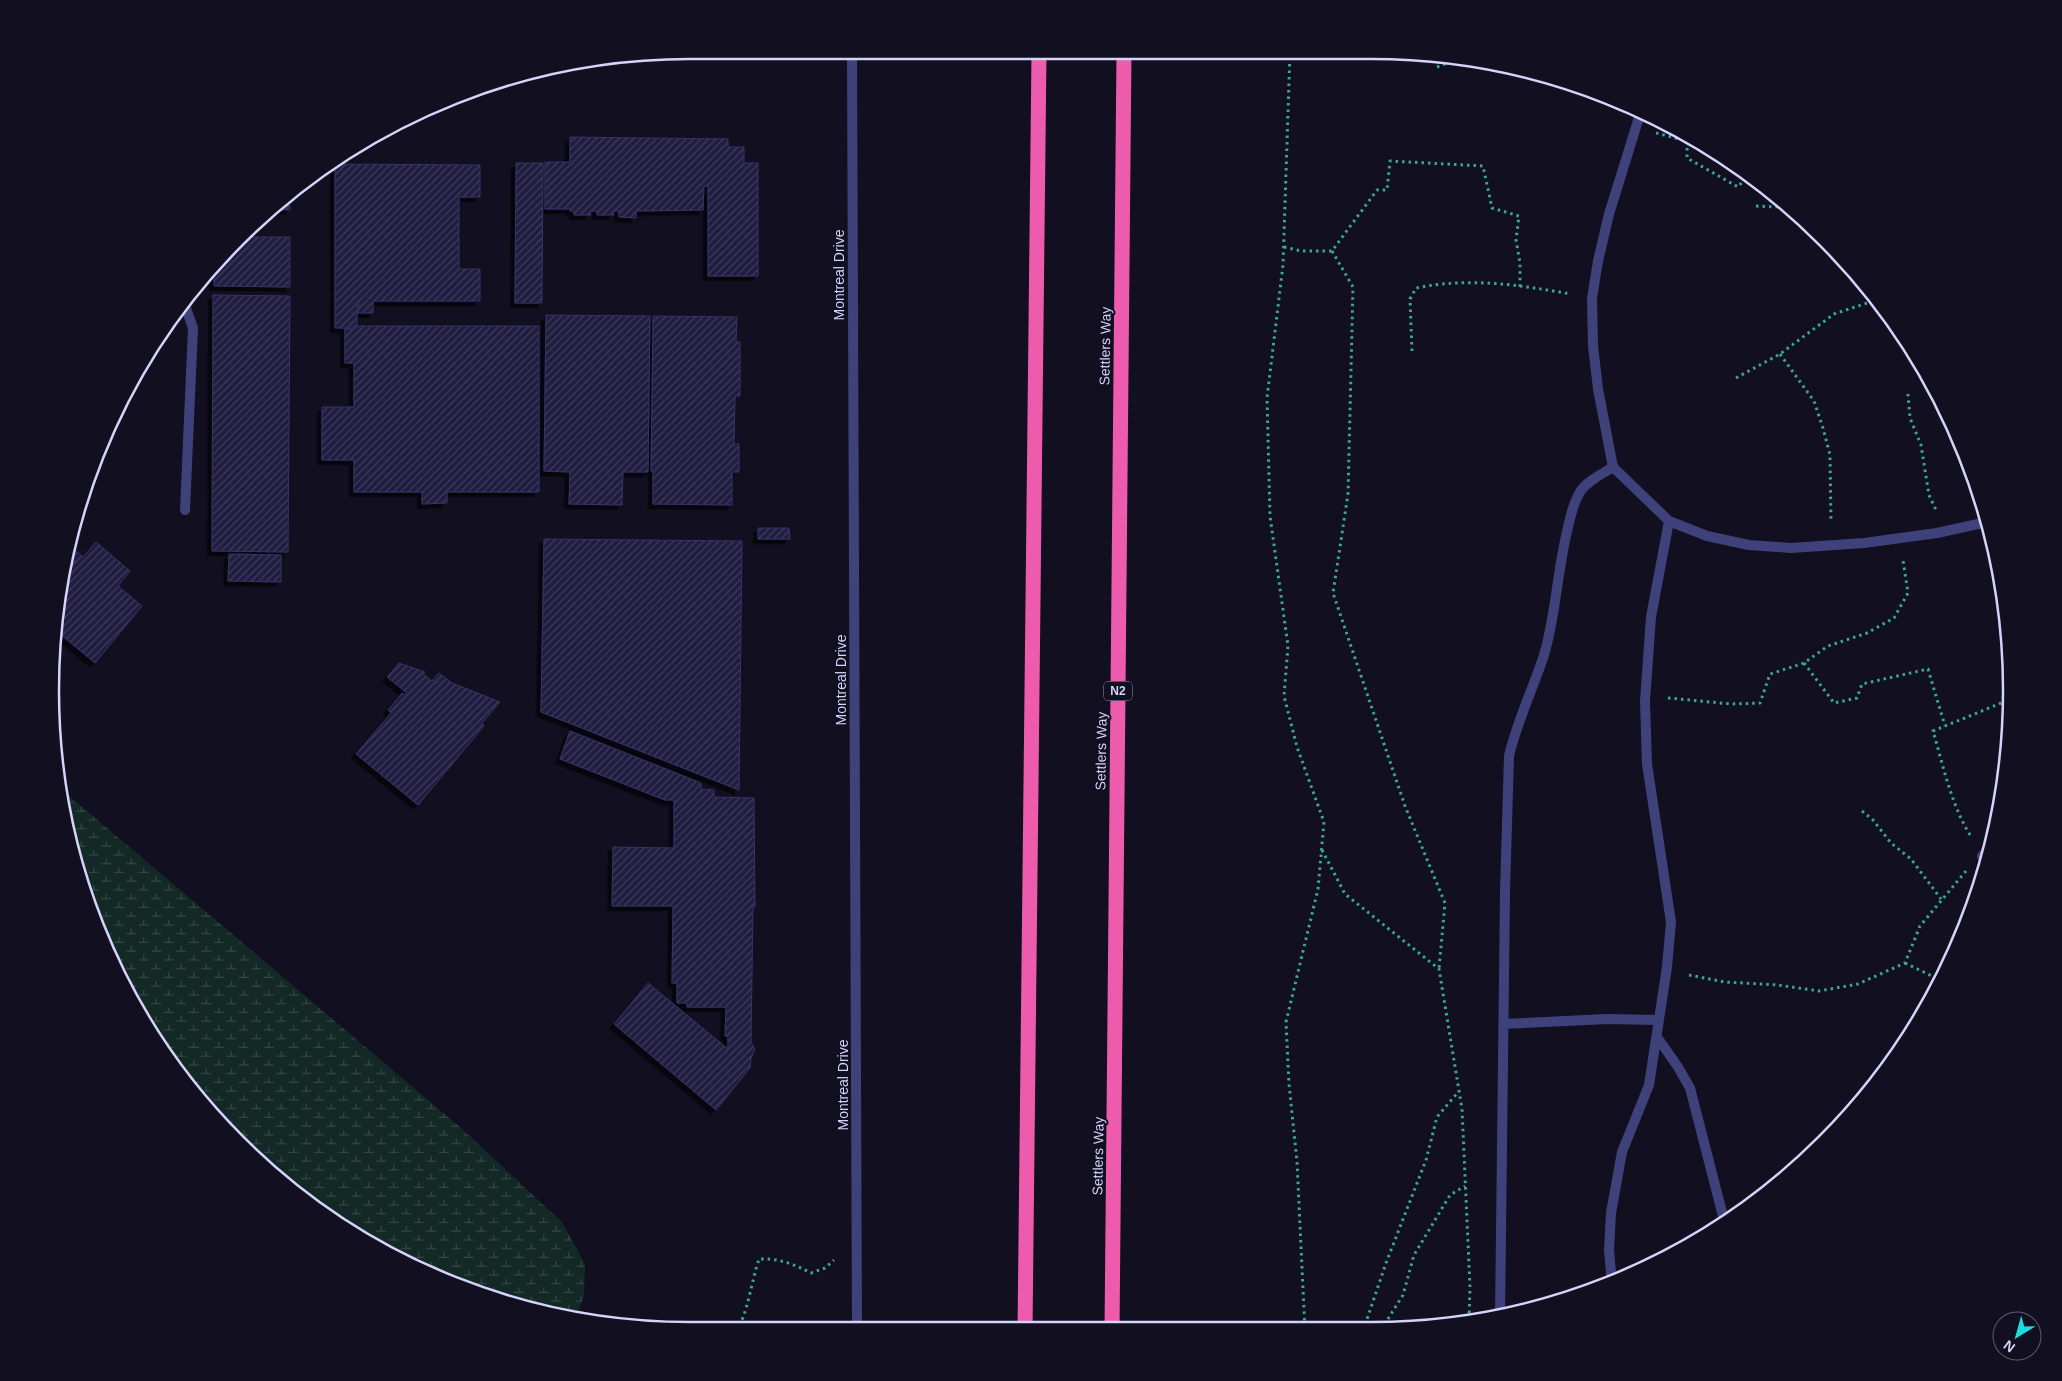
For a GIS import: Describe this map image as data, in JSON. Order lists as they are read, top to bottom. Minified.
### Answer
{"streets":{"highway":["Settlers Way","N2"],"street":["Montreal Drive"]},"north":"bottom left"}
